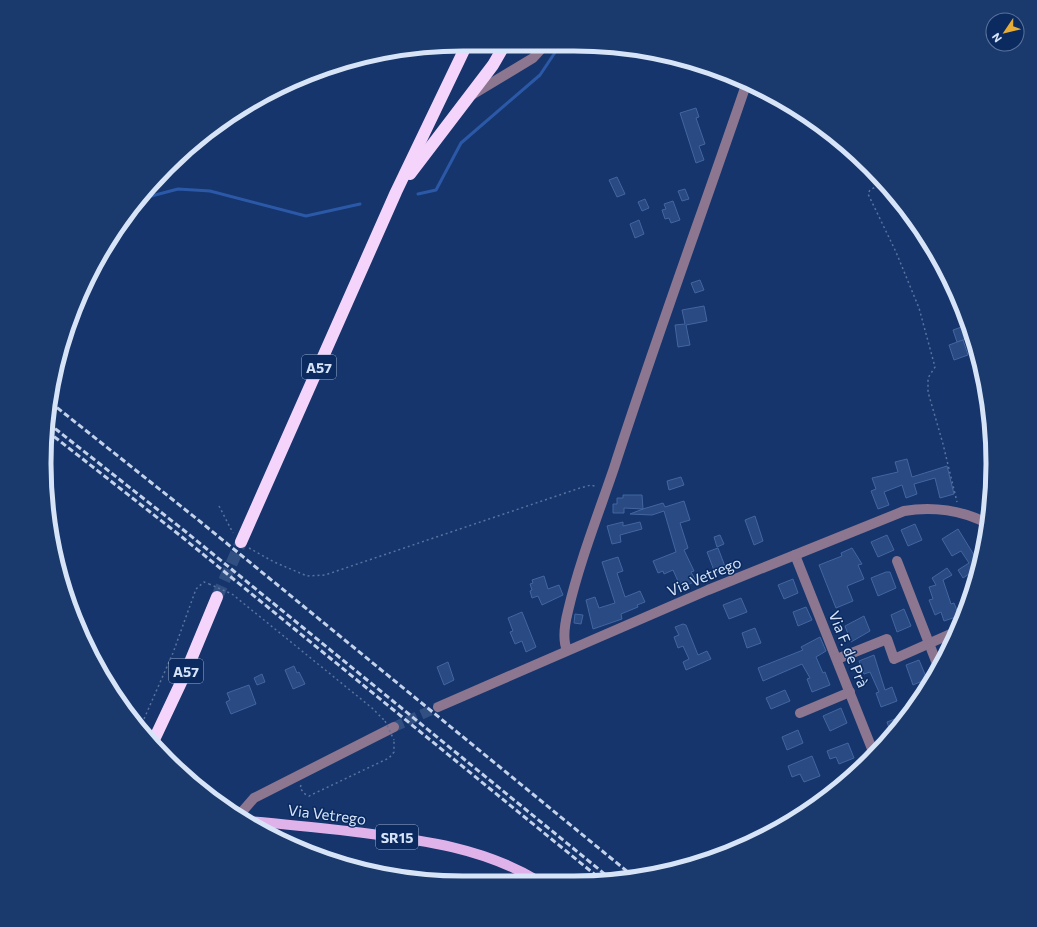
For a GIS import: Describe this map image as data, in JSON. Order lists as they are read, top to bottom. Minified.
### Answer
{"streets":{"highway":["A57"],"main road":["Via Vetrego","SR15"],"street":["Via F. de Prà"]},"crossings":[["Via Vetrego","Via F. de Prà"]],"north":"bottom left"}
